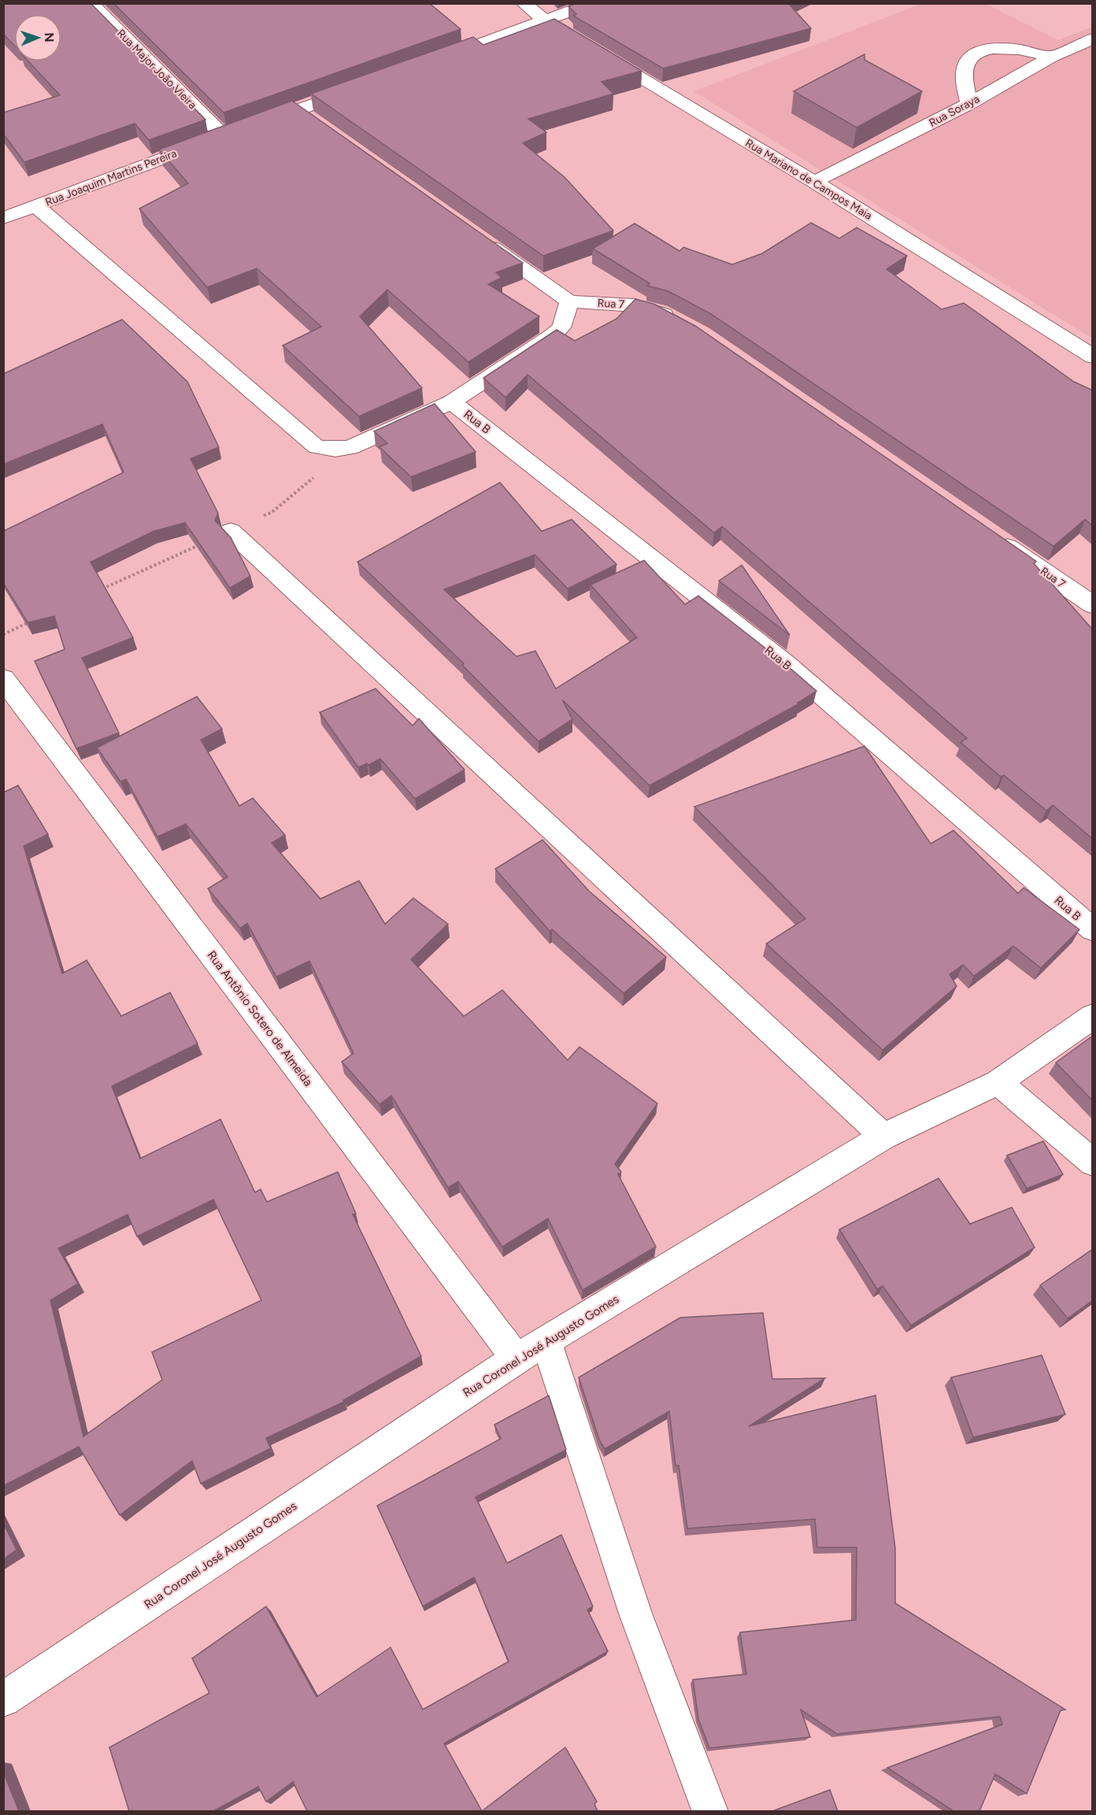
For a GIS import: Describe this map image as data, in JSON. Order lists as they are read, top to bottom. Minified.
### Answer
{"streets":{"street":["Rua Major João Vieira","Rua Soraya","Rua Joaquim Martins Pereira","Rua Mariano de Campos Maia","Rua 7","Rua B","Rua Antônio Sotero de Almeida","Rua Coronel José Augusto Gomes"]},"crossings":[["Rua Major João Vieira","Rua Joaquim Martins Pereira"],["Rua Soraya","Rua Mariano de Campos Maia"],["Rua Antônio Sotero de Almeida","Rua Coronel José Augusto Gomes"]],"north":"right"}
